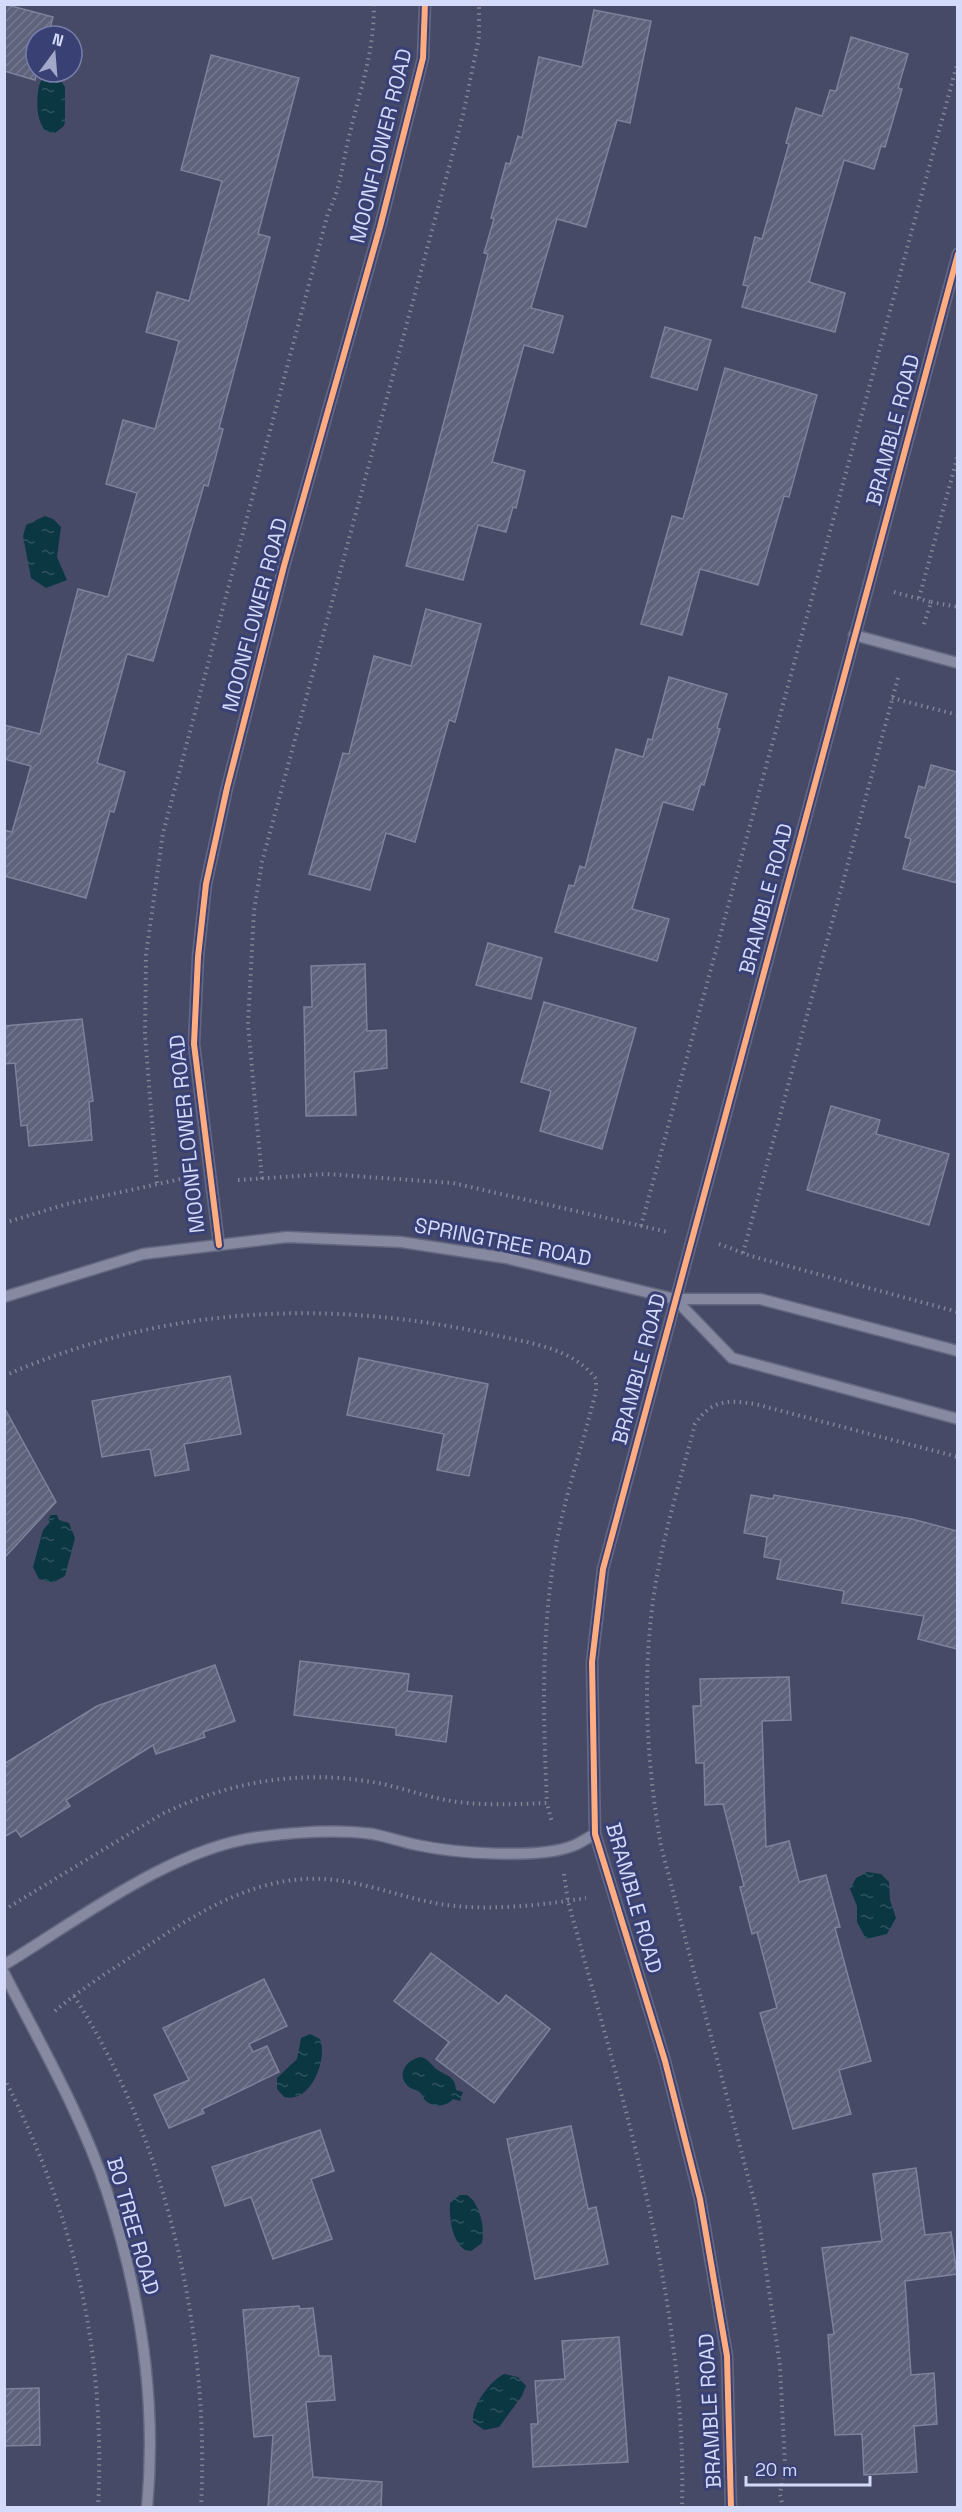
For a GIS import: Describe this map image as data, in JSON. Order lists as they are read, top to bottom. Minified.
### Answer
{"streets":{"street":["MOONFLOWER ROAD","BRAMBLE ROAD","SPRINGTREE ROAD","BO TREE ROAD"]},"crossings":[["MOONFLOWER ROAD","SPRINGTREE ROAD"],["BRAMBLE ROAD","SPRINGTREE ROAD"]],"scale_bar":"20 m","north":"top"}
